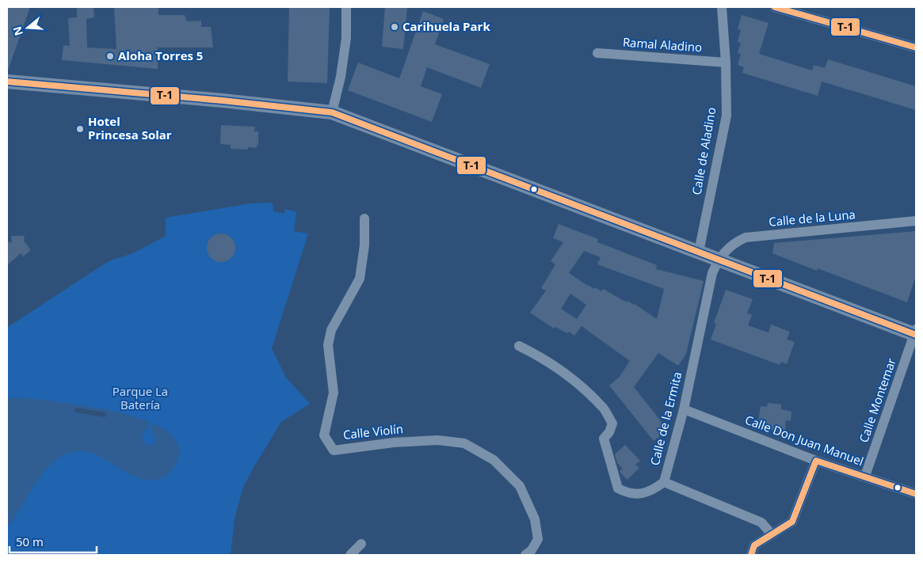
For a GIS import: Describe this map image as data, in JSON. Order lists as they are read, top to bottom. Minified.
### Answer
{"streets":{"street":["Ramal Aladino","Calle de Aladino","Calle de la Luna","Calle Montemar","Calle de la Ermita","Calle Violín","Calle Don Juan Manuel"]},"crossings":[["Ramal Aladino","Calle de Aladino"],["Calle de la Luna","Calle de la Ermita"],["Calle Montemar","Calle Don Juan Manuel"],["Calle de la Ermita","Calle Don Juan Manuel"]],"parks":["Parque La Batería"],"places":["Carihuela Park","Aloha Torres 5","Hotel Princesa Solar"],"lines":["transit line T-1"],"scale_bar":"50 m","north":"left"}
